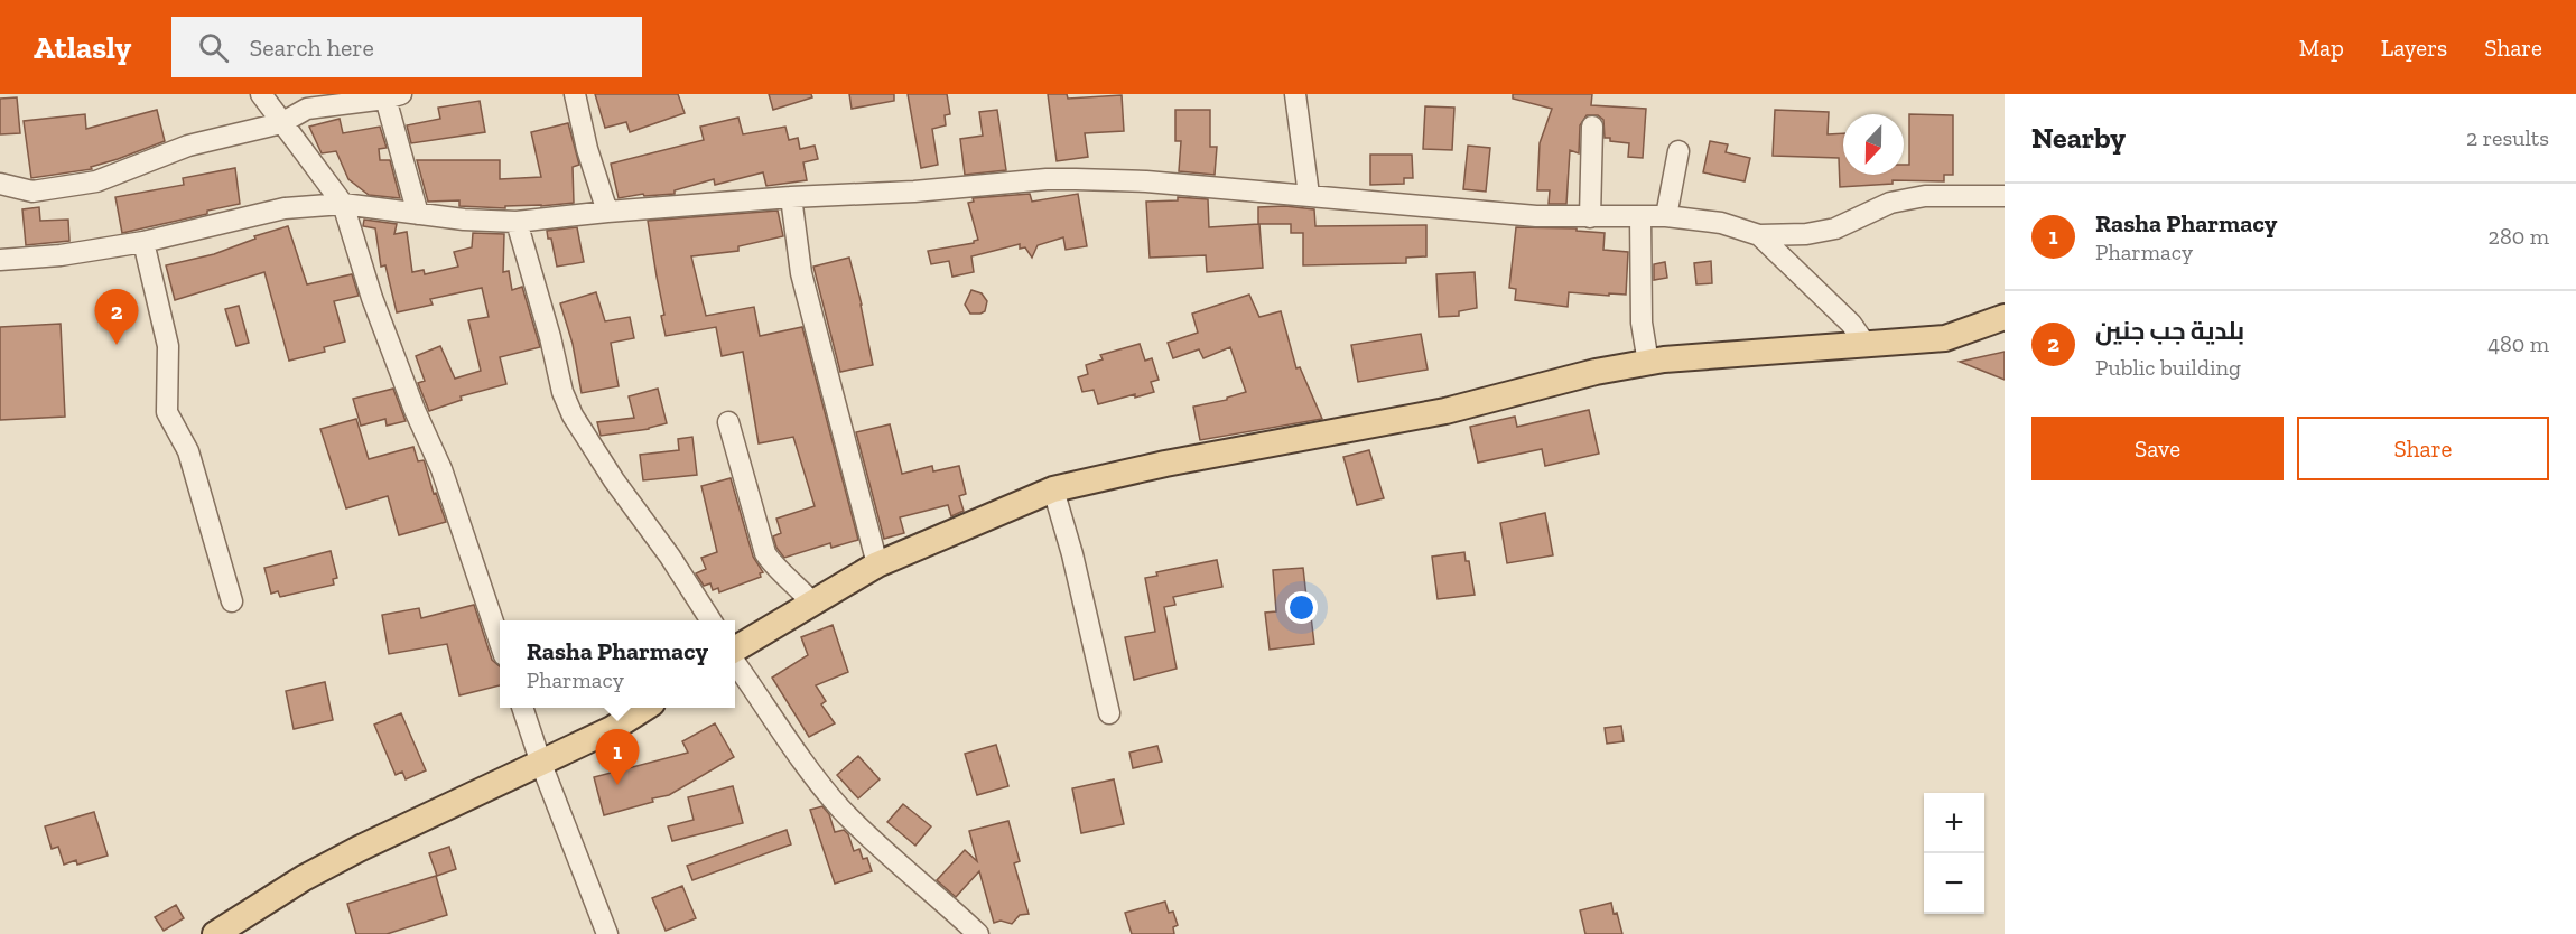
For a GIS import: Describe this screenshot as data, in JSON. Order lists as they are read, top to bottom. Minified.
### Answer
{"north":"bottom","page":{"header":"Atlasly","search":"Search here","nav":["Map","Layers","Share"],"heading":["Nearby","2 results"],"list":[{"mark":"1","name":"Rasha Pharmacy","note":"Pharmacy","value":"280 m"},{"mark":"2","name":"بلدية جب جنين","note":"Public building","value":"480 m"}],"pins":["2","1"],"buttons":["Save","Share"],"popup":["Rasha Pharmacy","Pharmacy"],"map_buttons":["+","−"]}}
